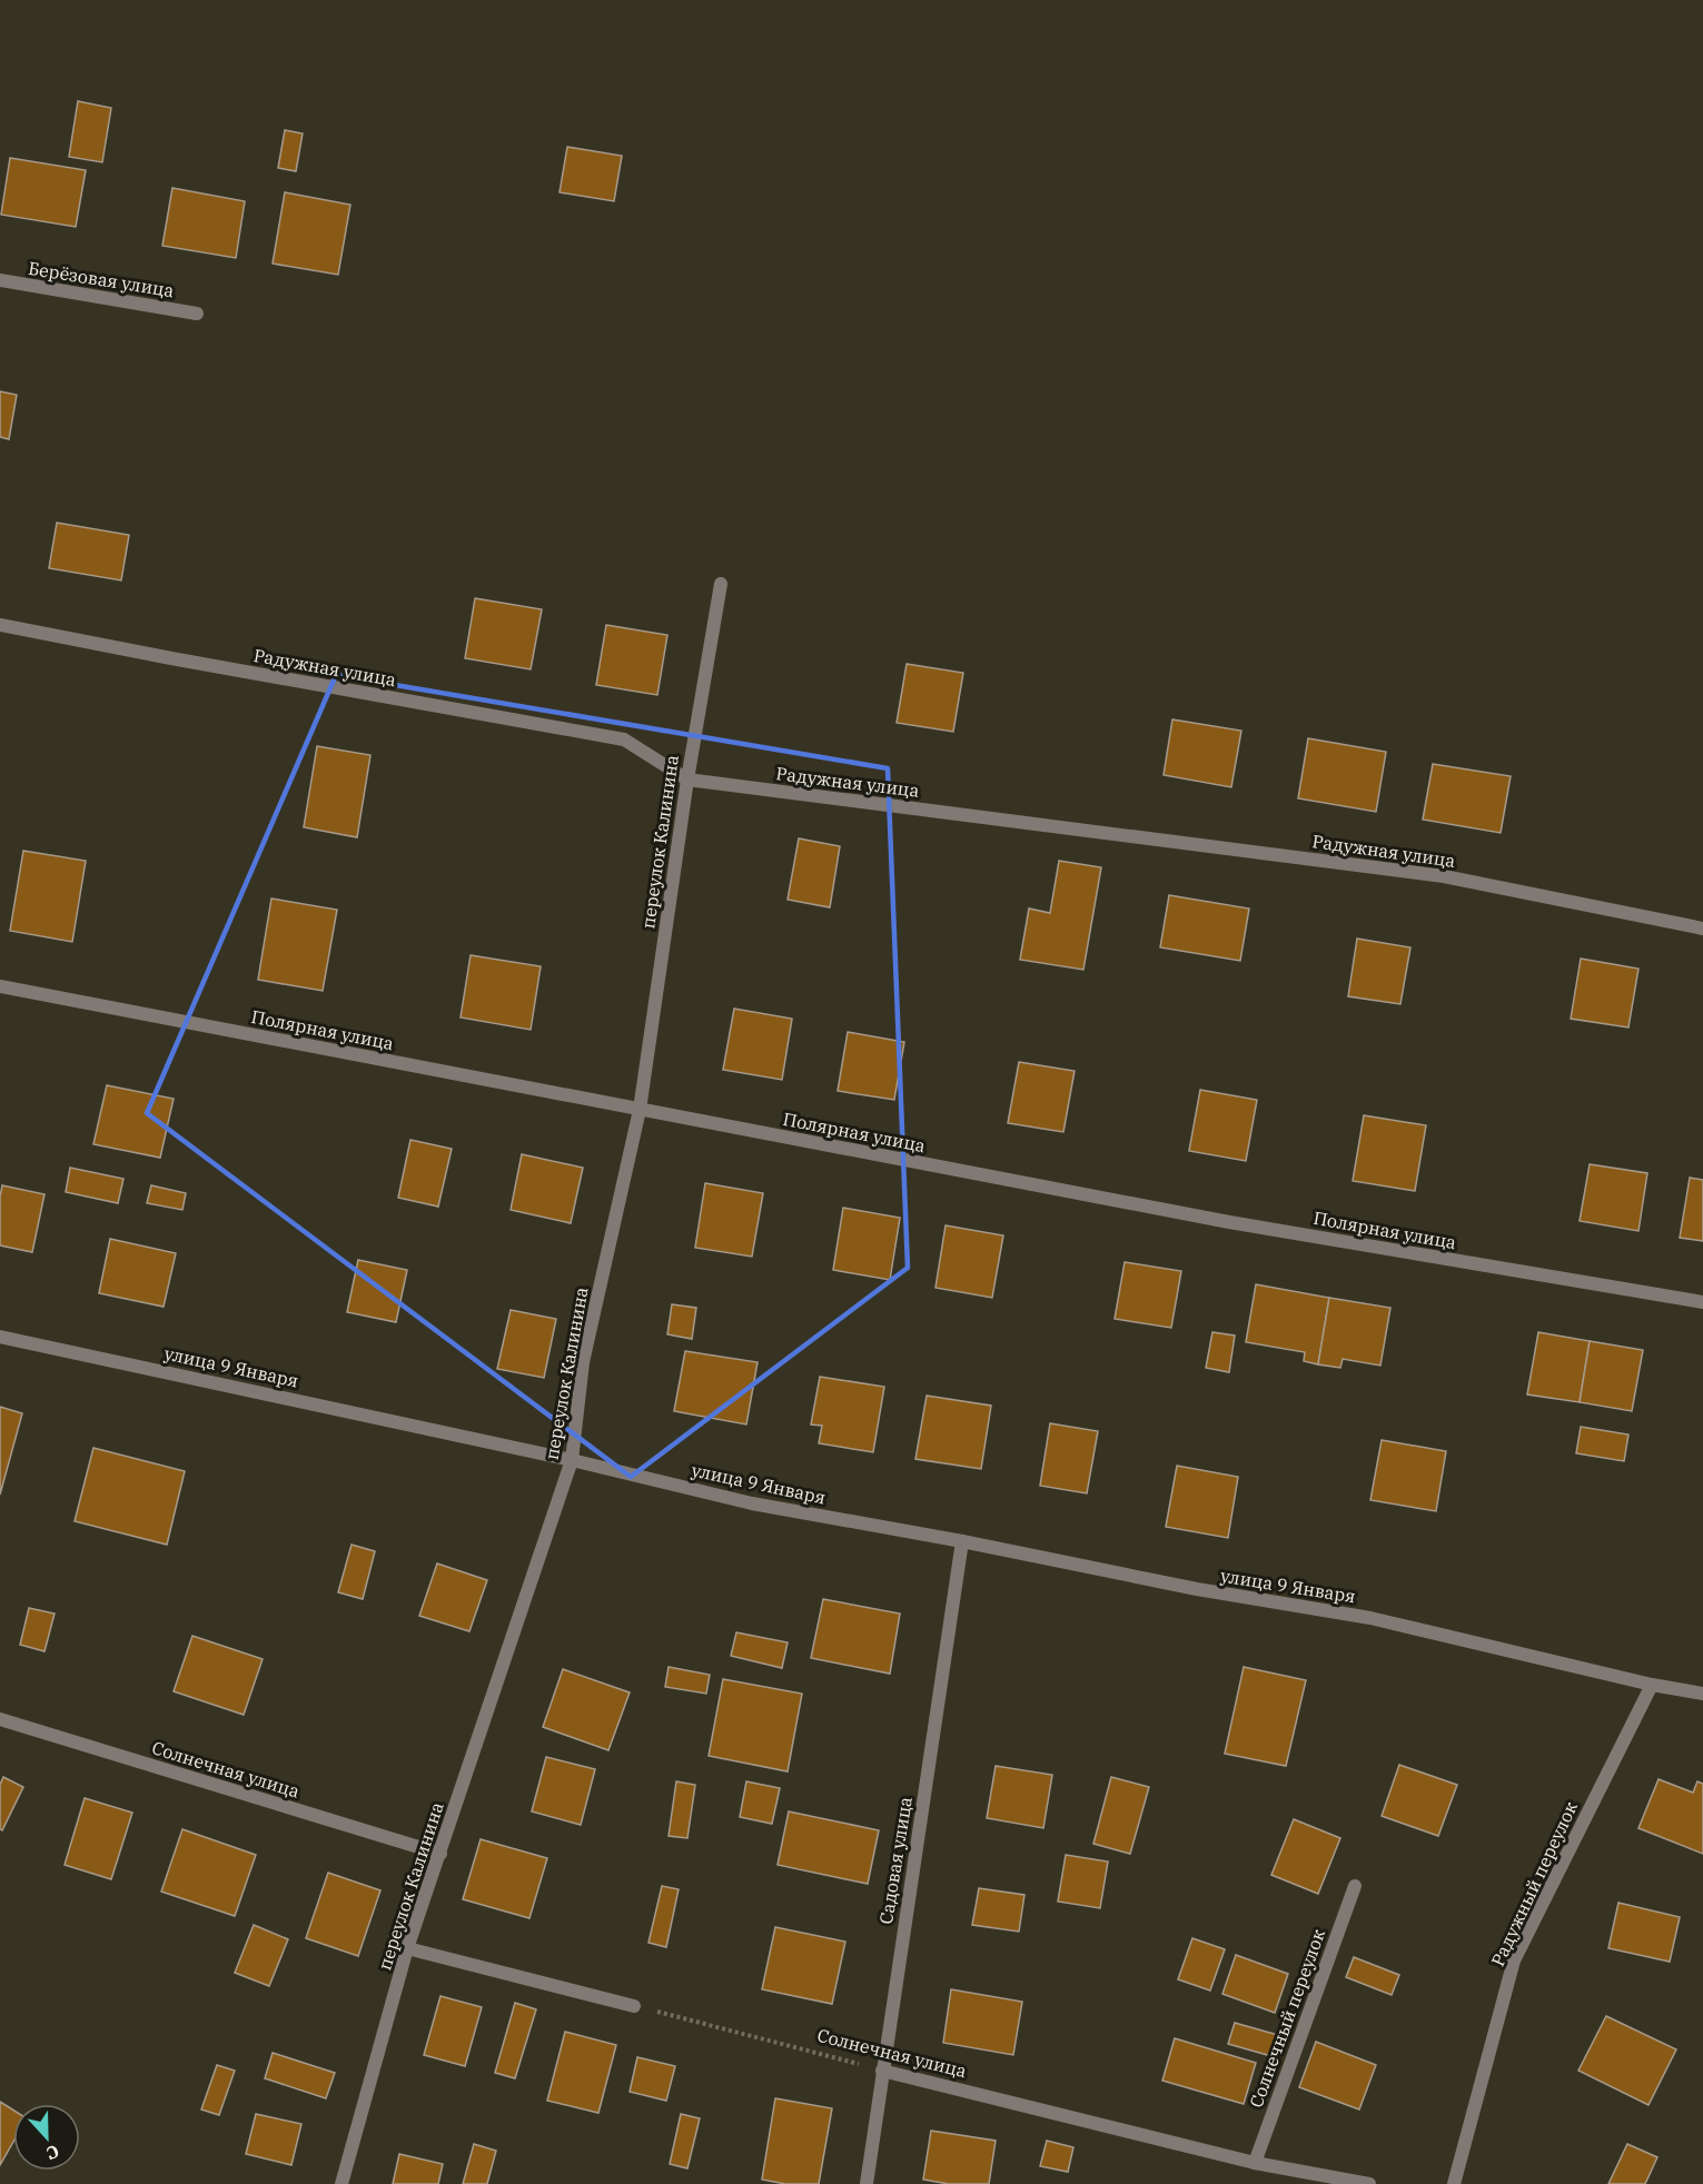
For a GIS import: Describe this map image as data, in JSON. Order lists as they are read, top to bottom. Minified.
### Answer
{"streets":{"street":["Берёзовая улица","Радужная улица","переулок Калинина","Полярная улица","улица 9 Января","Солнечная улица","Садовая улица","Радужный переулок","Солнечный переулок"]},"crossings":[["Радужная улица","переулок Калинина"],["переулок Калинина","Полярная улица"],["переулок Калинина","улица 9 Января"],["переулок Калинина","Солнечная улица"],["улица 9 Января","Садовая улица"],["улица 9 Января","Радужный переулок"],["Солнечная улица","Садовая улица"],["Солнечная улица","Солнечный переулок"]],"north":"bottom"}
